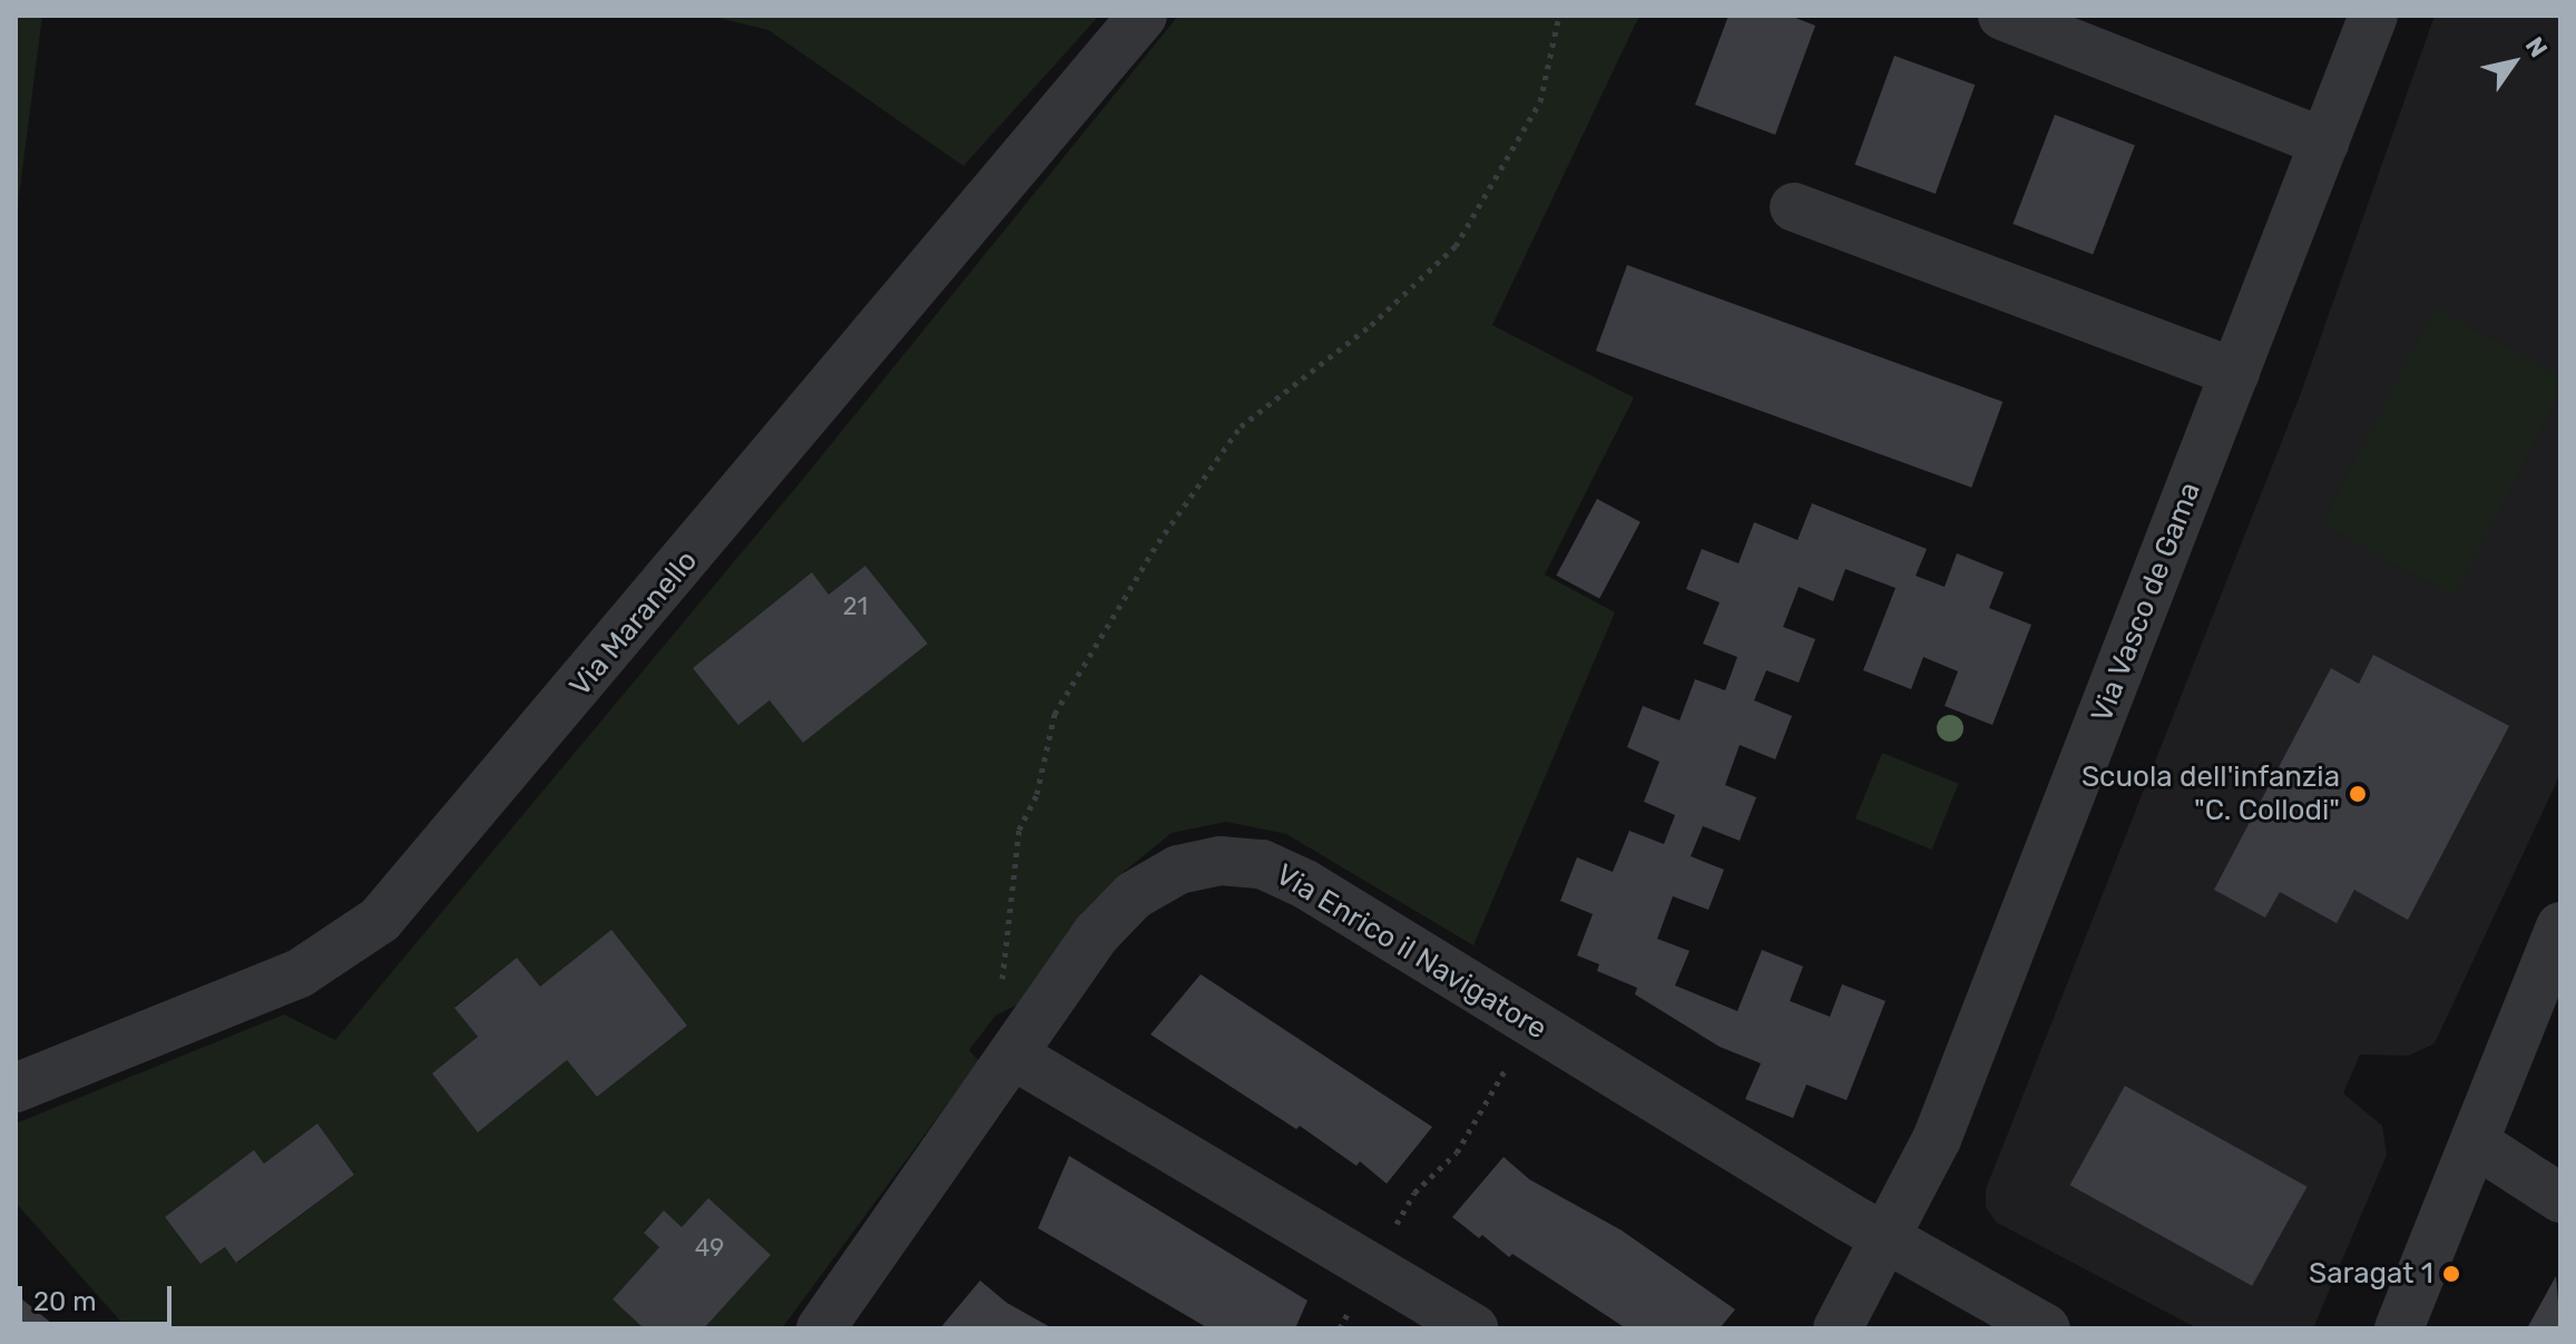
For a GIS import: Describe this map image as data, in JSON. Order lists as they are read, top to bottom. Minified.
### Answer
{"streets":{"street":["Via Vasco de Gama","Via Maranello","Via Enrico il Navigatore"]},"crossings":[["Via Vasco de Gama","Via Enrico il Navigatore"]],"places":["Scuola dell'infanzia \"C. Collodi\"","Saragat 1"],"house_numbers":["21","49"],"scale_bar":"20 m","north":"top right"}
